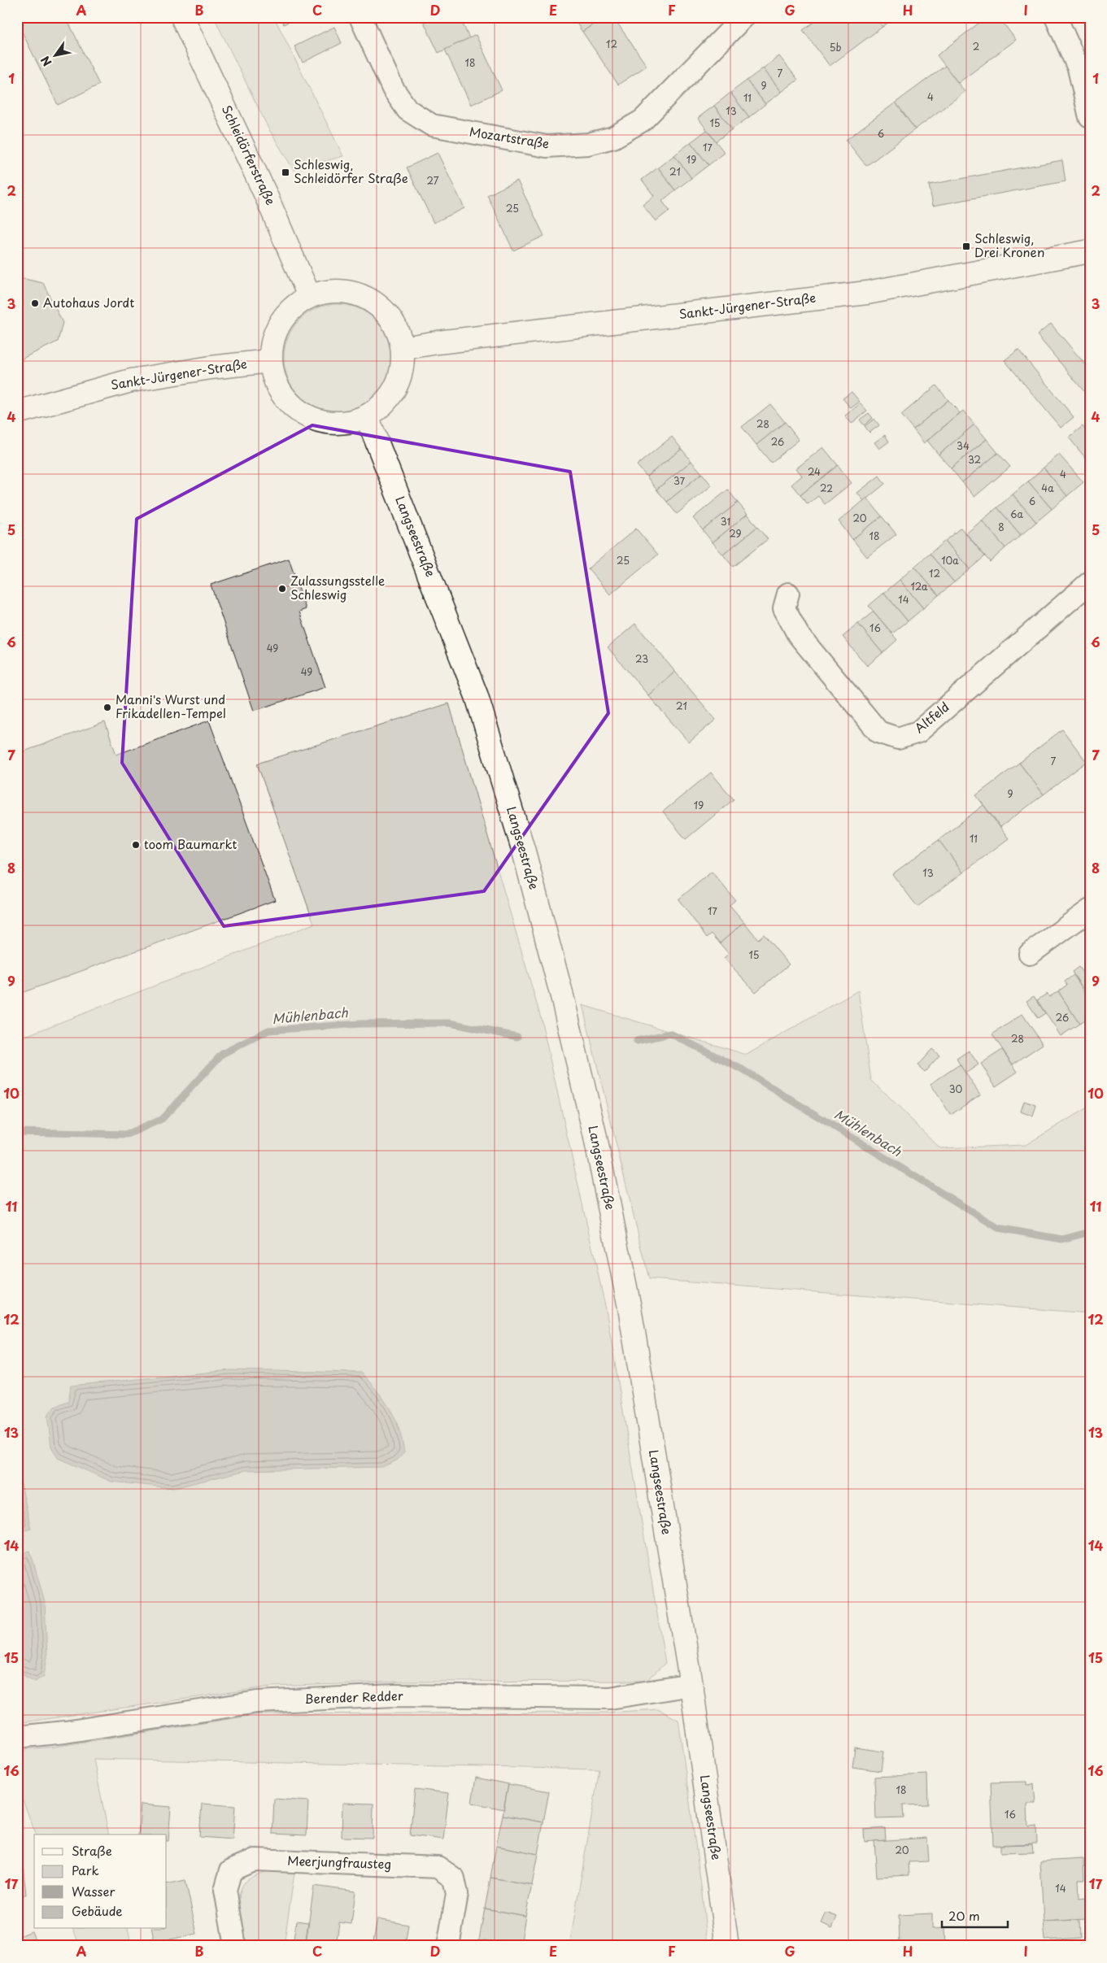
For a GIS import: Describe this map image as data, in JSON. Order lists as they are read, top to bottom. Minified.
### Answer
{"streets":{"street":["Mozartstraße","Schleidörferstraße","Sankt-Jürgener-Straße","Langseestraße","Altfeld","Berender Redder","Meerjungfrausteg"]},"crossings":[["Schleidörferstraße","Sankt-Jürgener-Straße"],["Schleidörferstraße","Langseestraße"],["Sankt-Jürgener-Straße","Langseestraße"],["Langseestraße","Berender Redder"]],"water":["Mühlenbach"],"places":{"transit":["Schleswig, Schleidörfer Straße","Schleswig, Drei Kronen"],"other":["Autohaus Jordt","Zulassungsstelle Schleswig","Manni's Wurst und Frikadellen-Tempel","toom Baumarkt"]},"house_numbers":["12","2","5b","18","7","9","4","11","13","15","6","17","19","21","27","25","28","26","34","32","24","4","37","22","4a","6","6a","20","31","8","29","18","25","10a","12","12a","14","16","49","23","49","21","7","9","19","11","13","17","15","26","28","30","18","16","20","14"],"legend":["Straße","Park","Wasser","Gebäude"],"scale_bar":"20 m","north":"bottom left","grid":{"columns":["A","B","C","D","E","F","G","H","I"],"rows":["1","2","3","4","5","6","7","8","9","10","11","12","13","14","15","16","17"]}}
